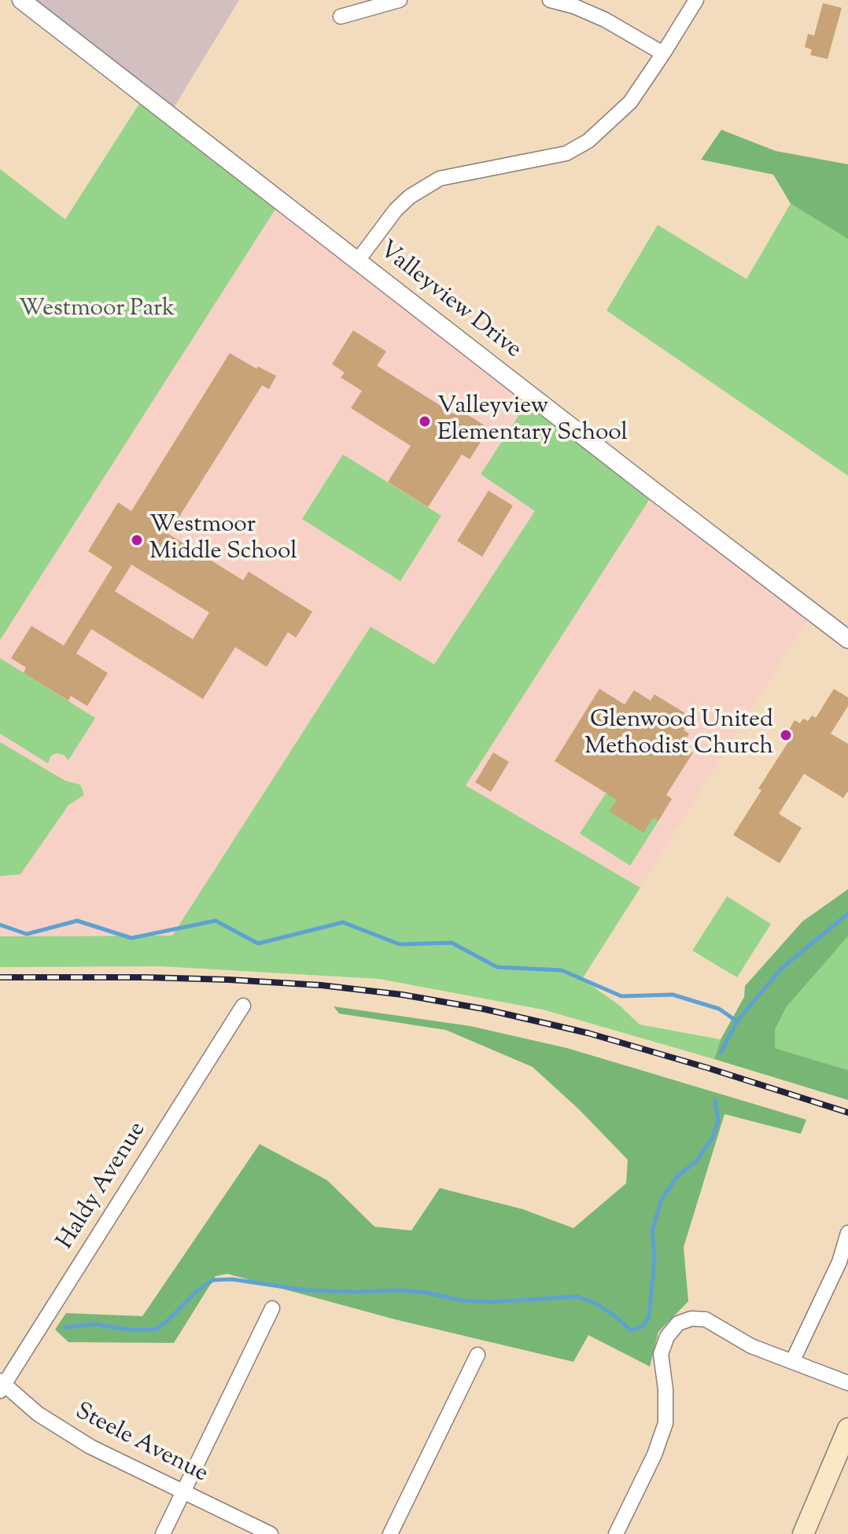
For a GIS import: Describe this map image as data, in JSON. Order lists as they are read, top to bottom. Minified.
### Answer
{"streets":{"street":["Valleyview Drive","Haldy Avenue","Steele Avenue"]},"crossings":[["Haldy Avenue","Steele Avenue"]],"parks":["Westmoor Park"],"places":["Valleyview Elementary School","Westmoor Middle School","Glenwood United Methodist Church"]}
